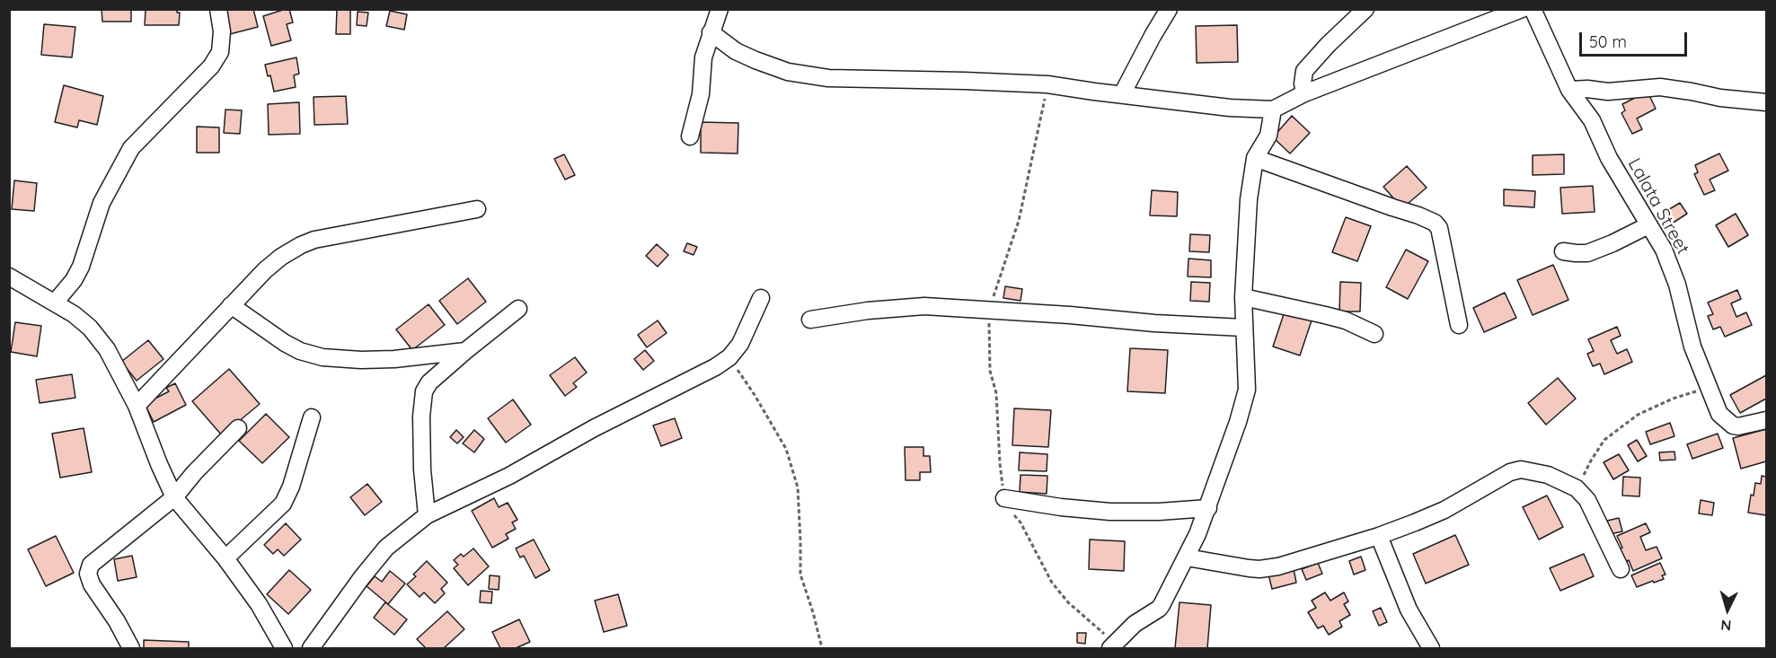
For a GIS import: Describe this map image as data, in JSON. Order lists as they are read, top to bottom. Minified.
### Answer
{"streets":{"street":["Lalata Street"]},"scale_bar":"50 m","north":"bottom"}
